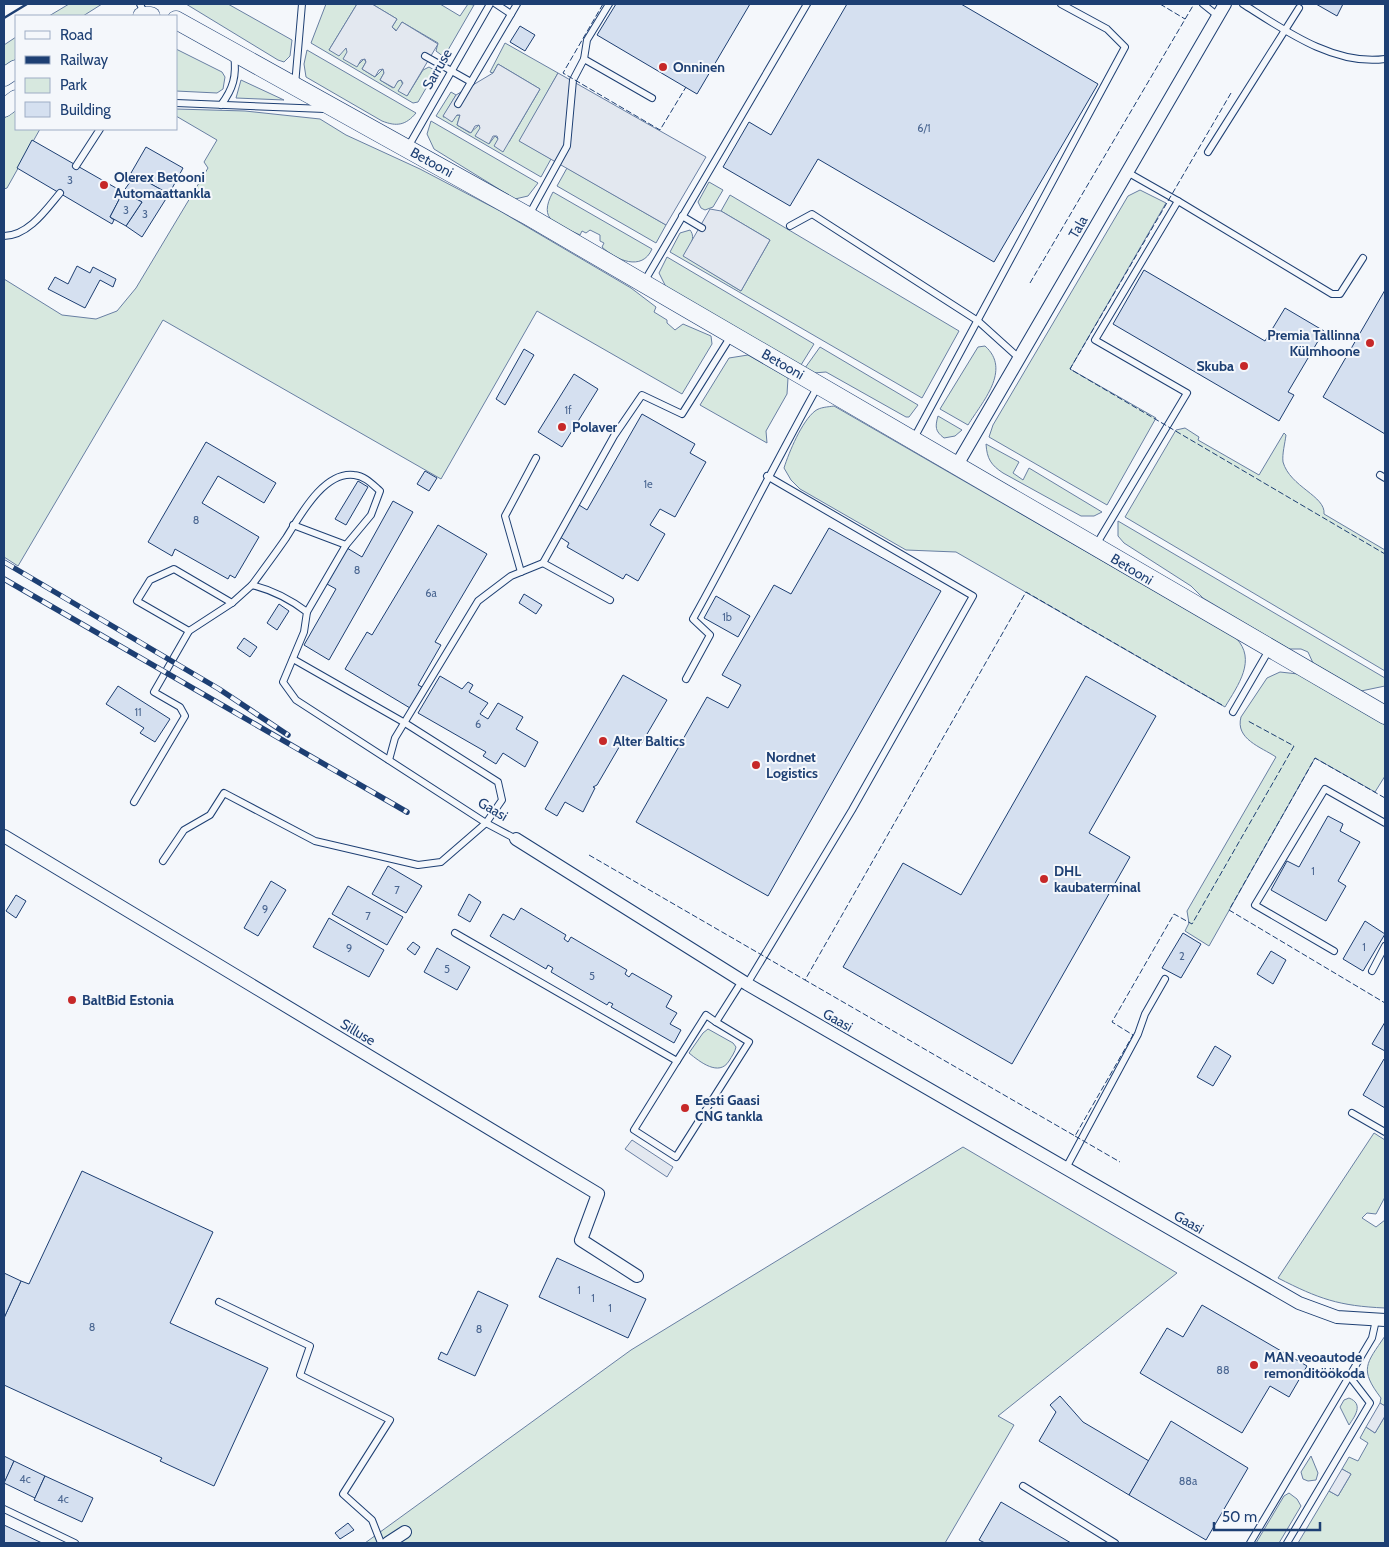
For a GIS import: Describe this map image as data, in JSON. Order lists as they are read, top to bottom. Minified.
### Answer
{"streets":{"street":["Betooni","Tala","Gaasi","Silluse"],"lane":["Sarruse"]},"crossings":[["Sarruse","Betooni"],["Betooni","Tala"]],"places":["Onninen","Olerex Betooni Automaattankla","Premia Tallinna Külmhoone","Skuba","Polaver","Alter Baltics","Nordnet Logistics","DHL kaubaterminal","BaltBid Estonia","Eesti Gaasi CNG tankla","MAN veoautode remonditöökoda"],"house_numbers":["6/1","3","3","3","1f","1e","8","8","6a","1b","11","6","1","7","9","7","1","9","2","5","5","1","1","1","8","8","88","4c","88a","4c"],"legend":["Road","Railway","Park","Building"],"scale_bar":"50 m"}
